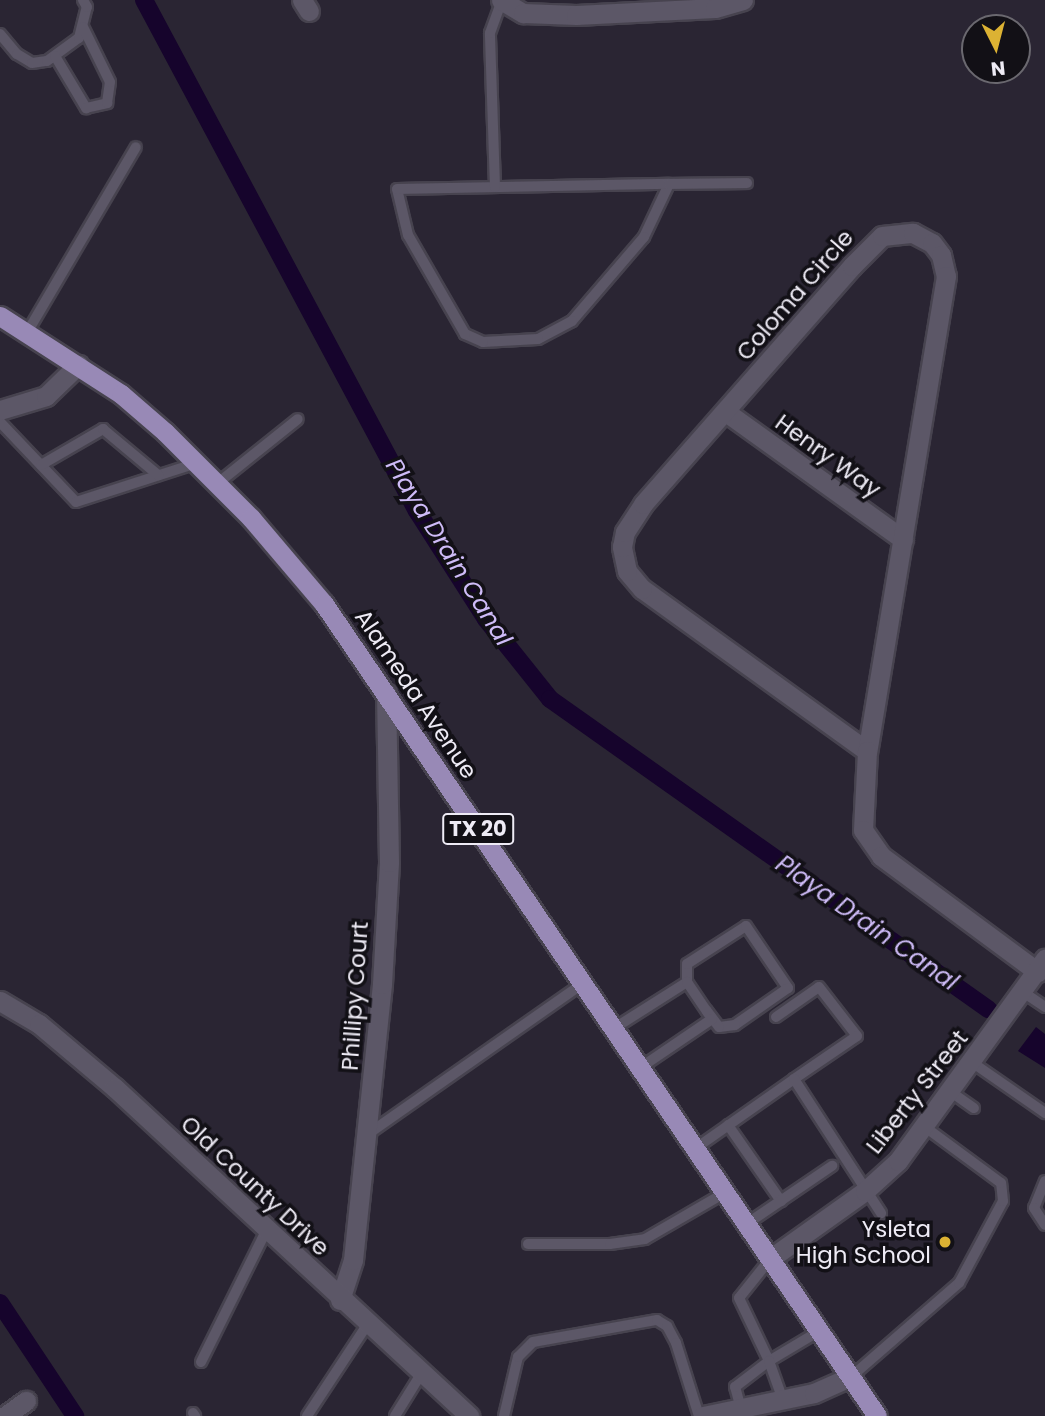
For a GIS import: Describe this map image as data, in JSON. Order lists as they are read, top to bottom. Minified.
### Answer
{"streets":{"main road":["Alameda Avenue","TX 20"],"street":["Coloma Circle","Henry Way","Phillipy Court","Liberty Street","Old County Drive"]},"crossings":[["Coloma Circle","Henry Way"],["Coloma Circle","Liberty Street"],["Alameda Avenue","Phillipy Court"],["Alameda Avenue","Liberty Street"],["Phillipy Court","Old County Drive"]],"water":["Playa Drain Canal"],"places":["Ysleta High School"],"north":"bottom"}
